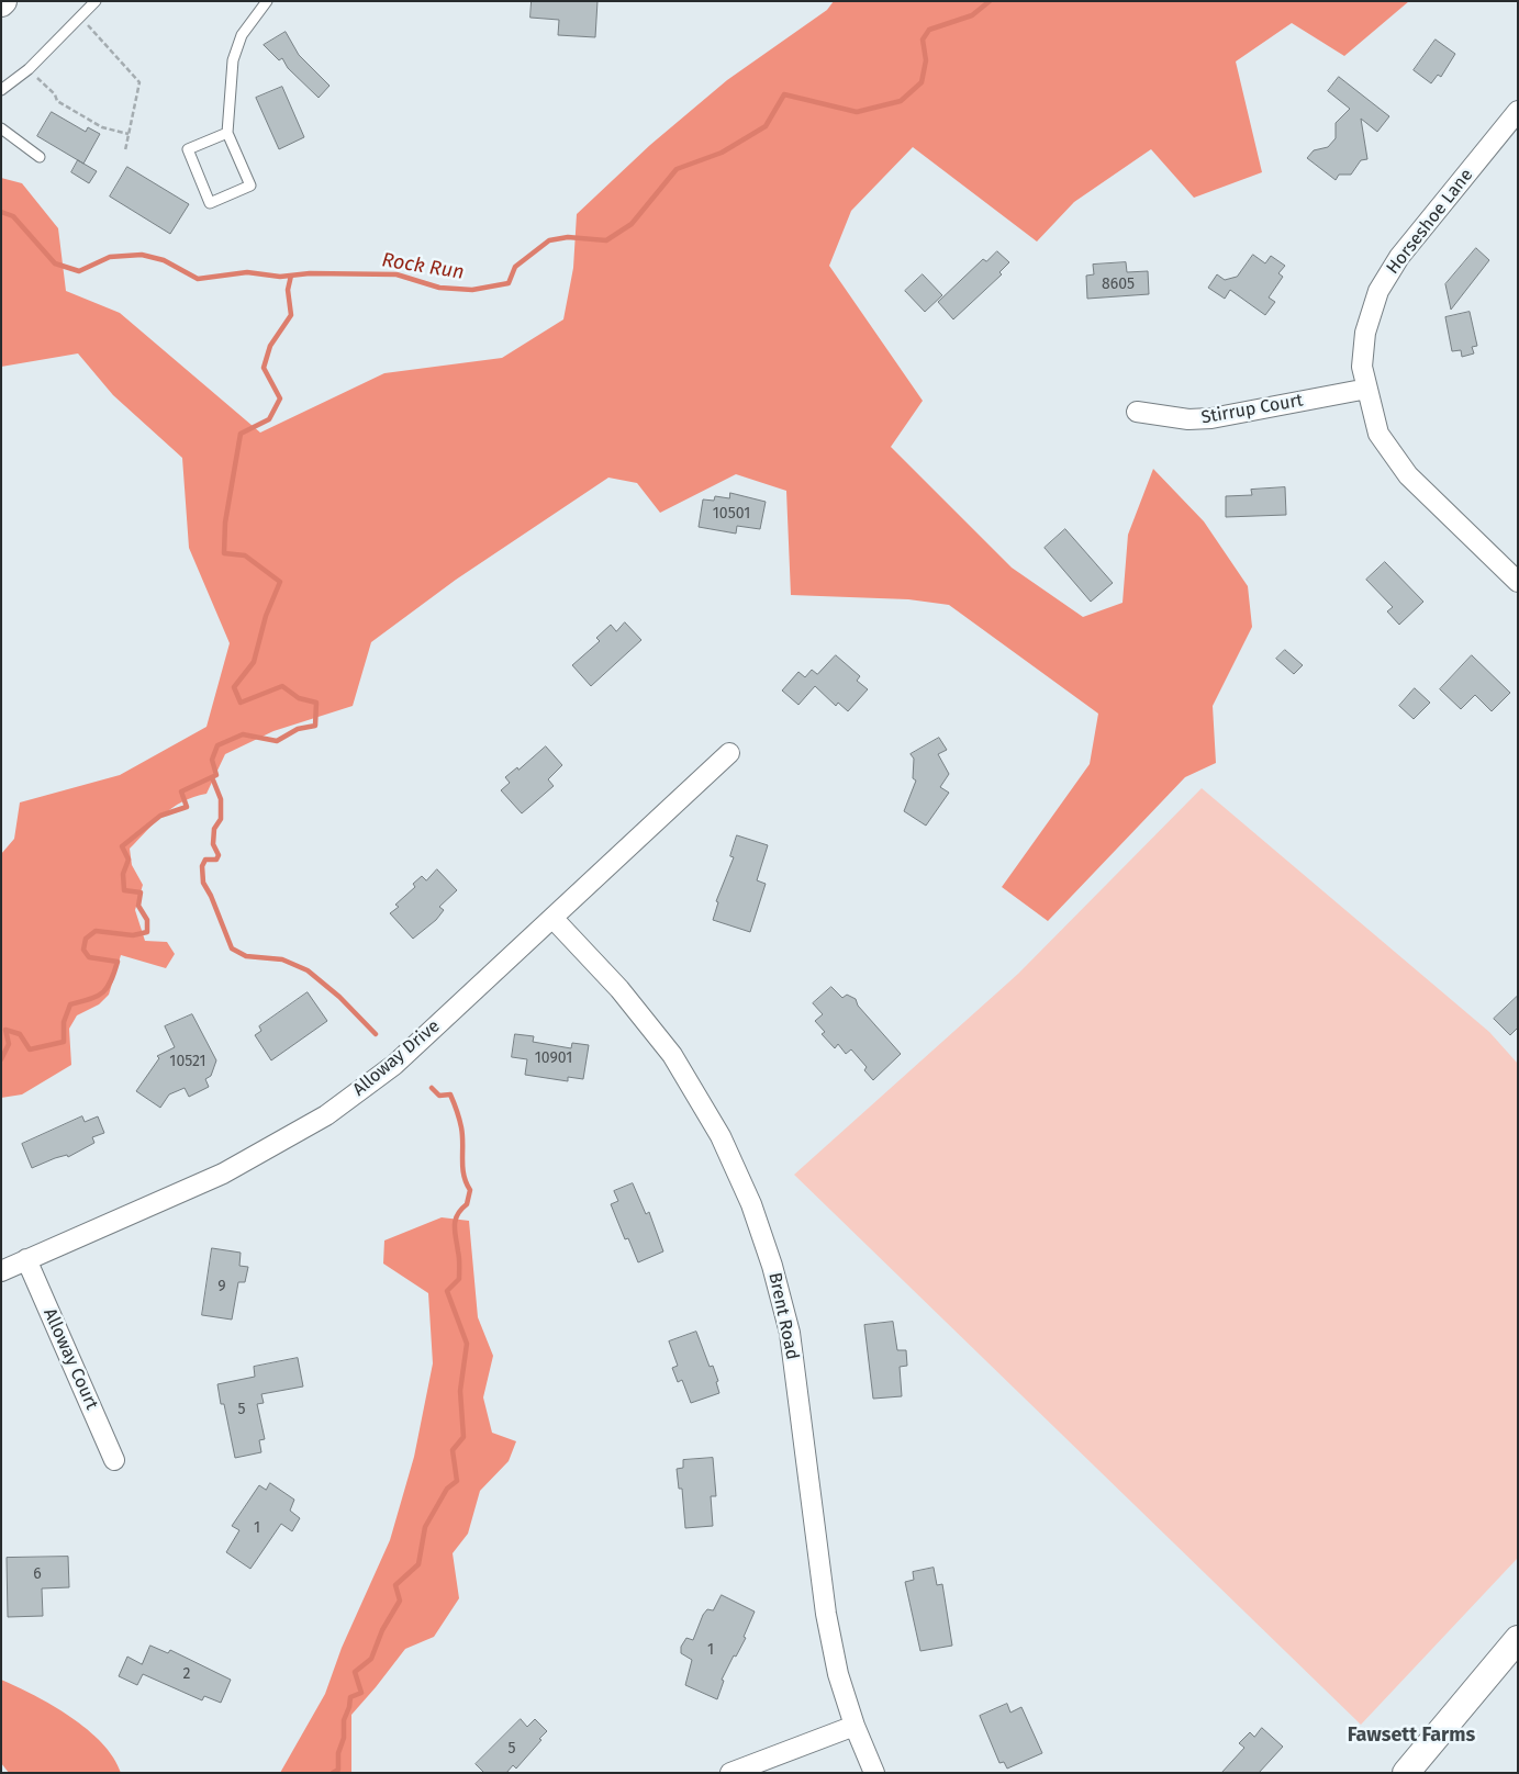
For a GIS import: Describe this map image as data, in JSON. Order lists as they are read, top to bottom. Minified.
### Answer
{"streets":{"street":["Horseshoe Lane","Stirrup Court","Alloway Drive","Brent Road","Alloway Court"]},"crossings":[["Horseshoe Lane","Stirrup Court"],["Alloway Drive","Brent Road"],["Alloway Drive","Alloway Court"]],"districts":["Fawsett Farms"],"water":["Rock Run"],"house_numbers":["8605","10501","10901","10521","9","5","1","6","1","2","5"]}
